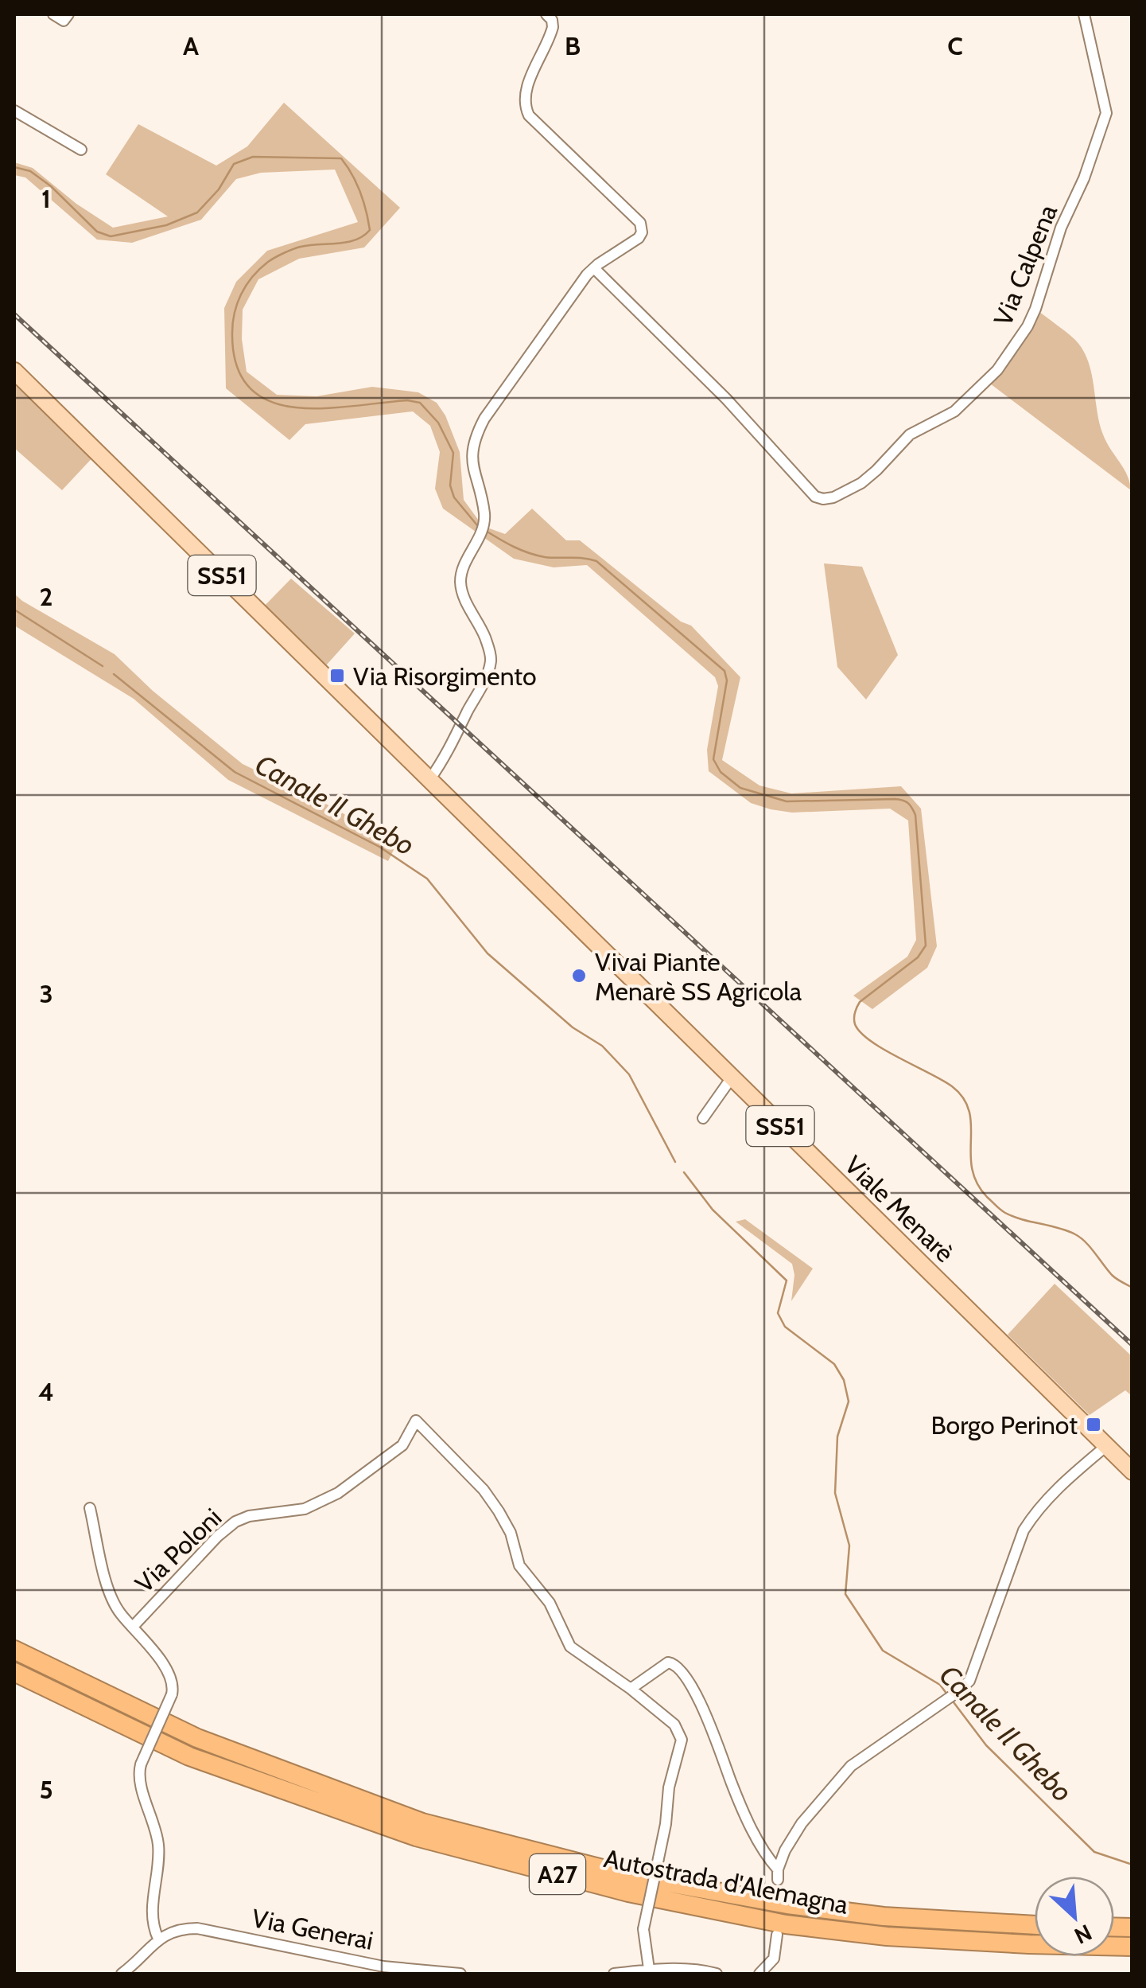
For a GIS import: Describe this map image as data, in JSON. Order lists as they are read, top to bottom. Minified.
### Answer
{"streets":{"highway":["A27","Autostrada d'Alemagna"],"main road":["SS51","Viale Menarè"],"street":["Via Calpena","Via Poloni","Via Generai"]},"crossings":[["SS51","Viale Menarè"],["Via Poloni","Via Generai"]],"water":["Canale Il Ghebo"],"places":{"transit":["Via Risorgimento","Borgo Perinot"],"other":["Vivai Piante Menarè SS Agricola"]},"north":"bottom right","grid":{"columns":["A","B","C"],"rows":["1","2","3","4","5"]}}
